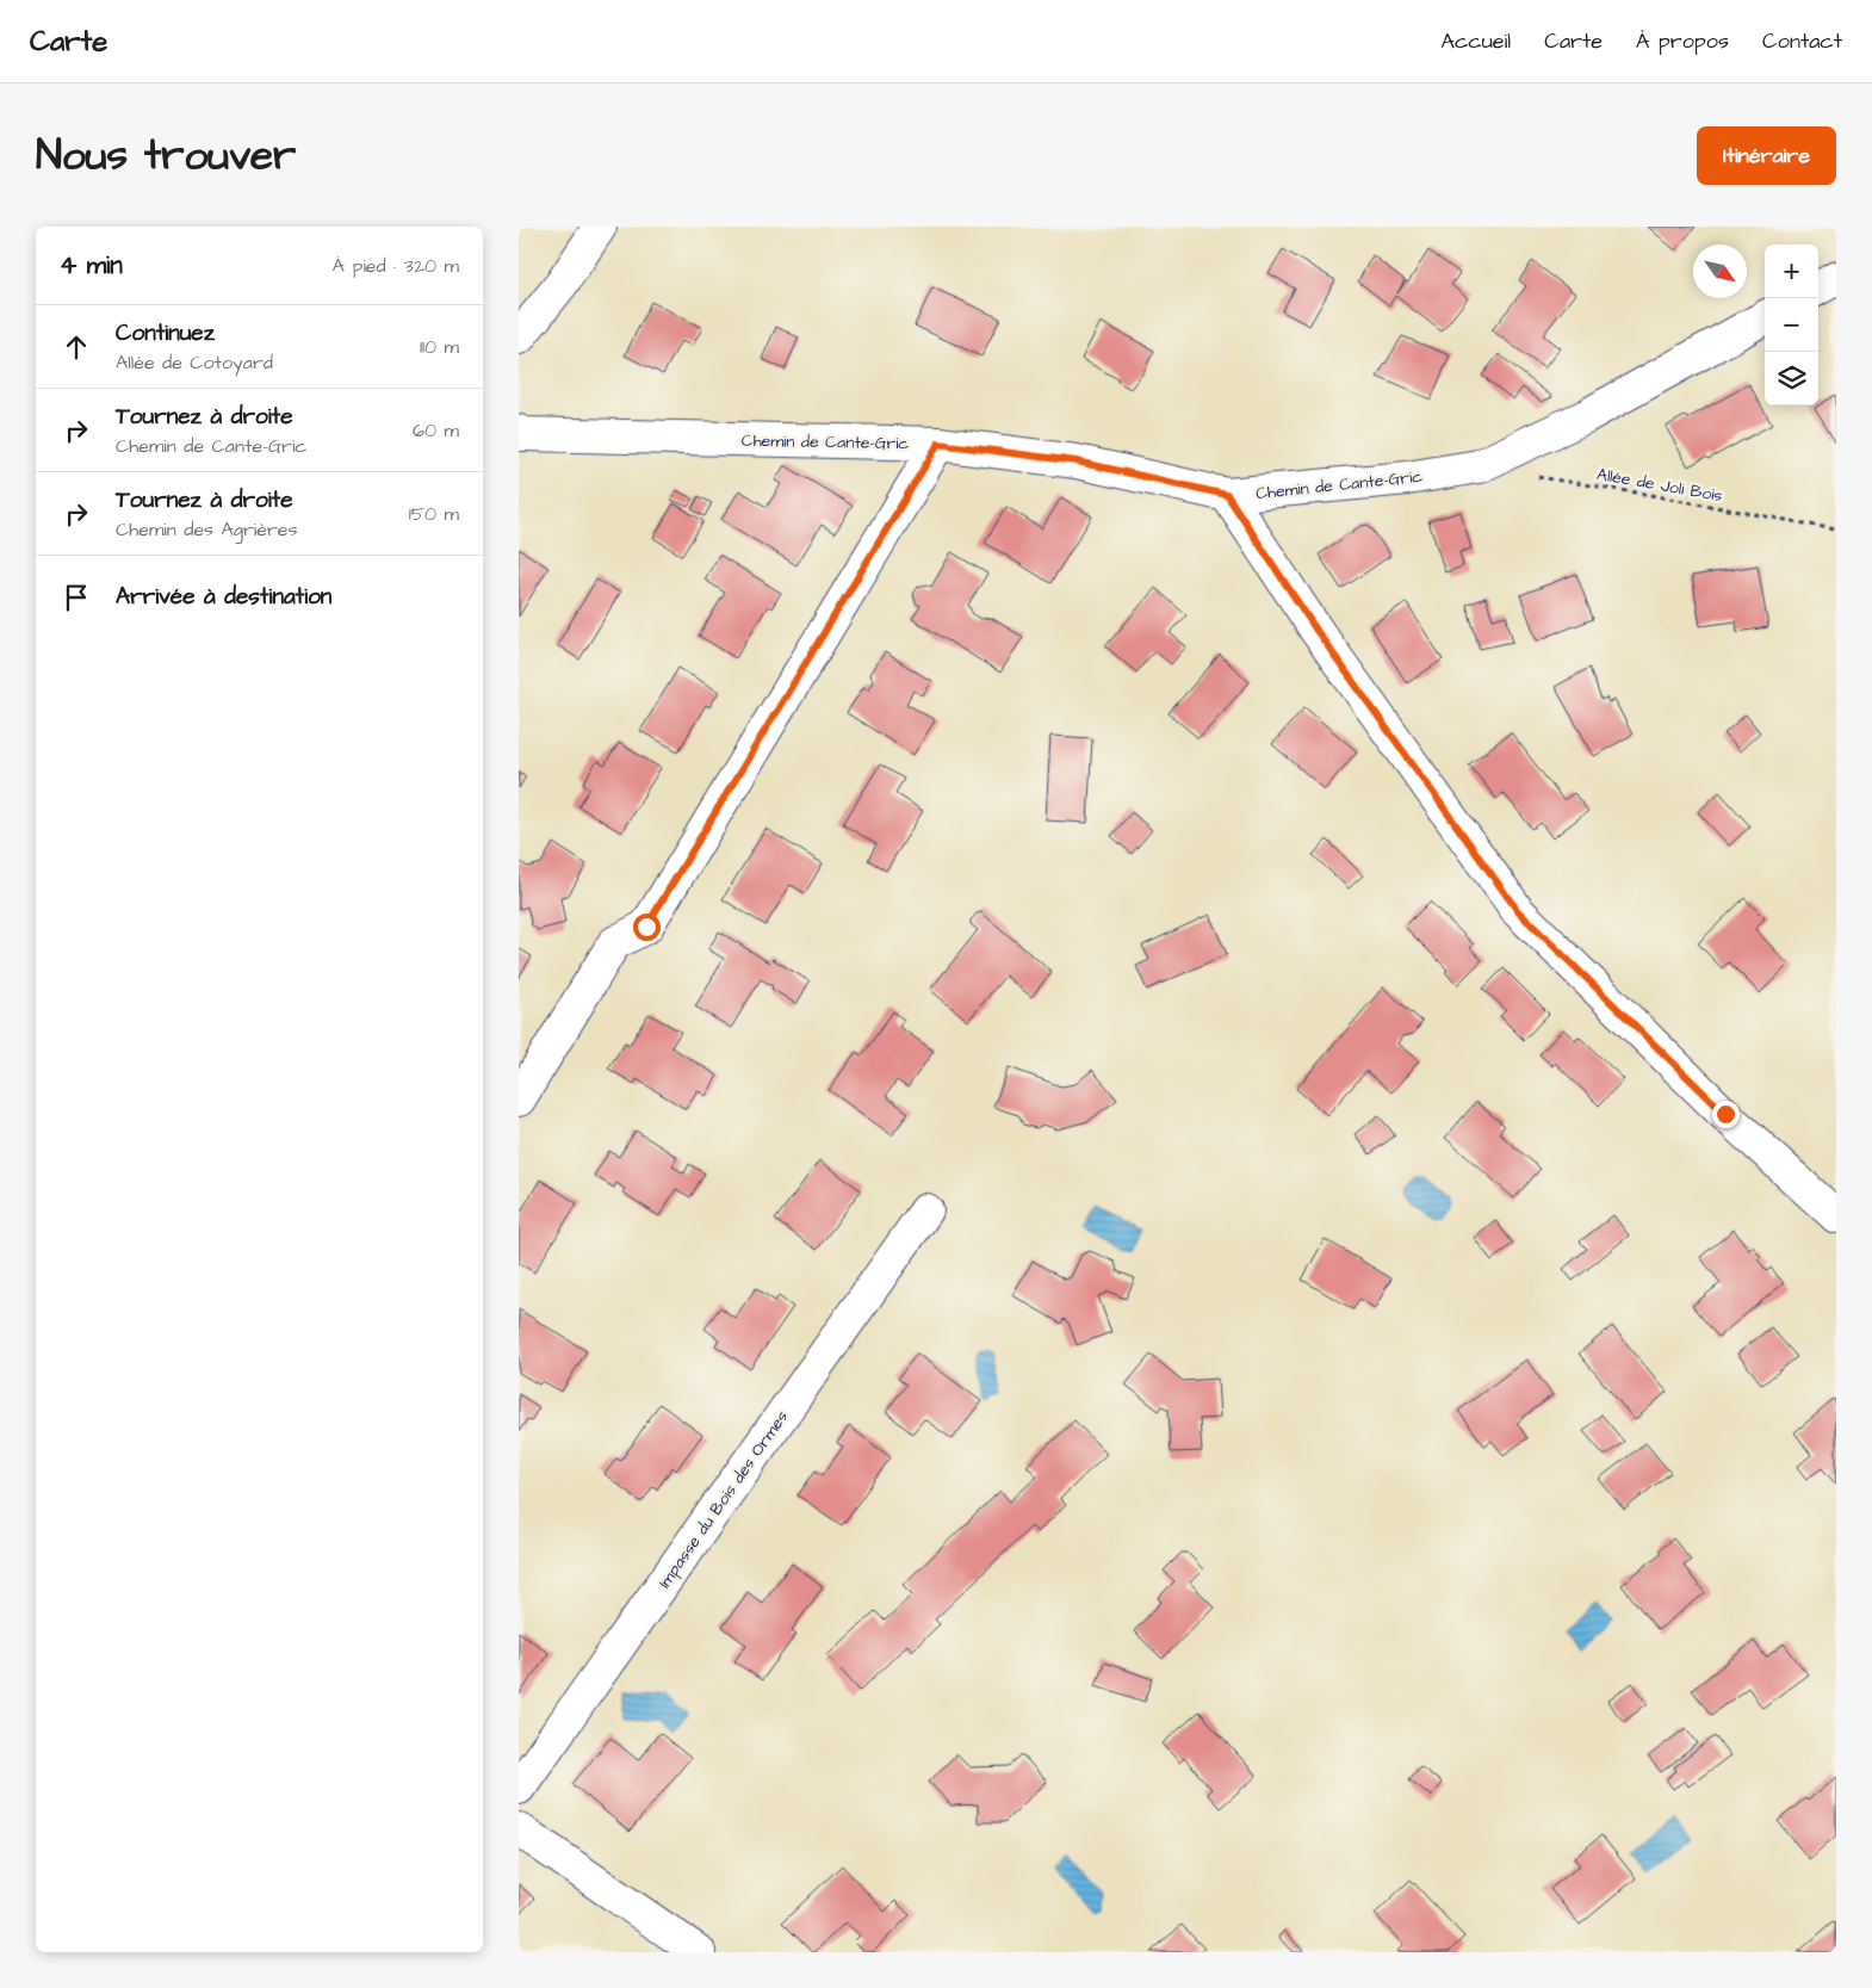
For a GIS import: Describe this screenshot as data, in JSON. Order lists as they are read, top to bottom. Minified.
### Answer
{"streets":{"street":["Chemin de Cante-Gric","Impasse du Bois des Ormes"],"path":["Allée de Joli Bois"]},"north":"bottom right","page":{"header":"Carte","nav":["Accueil","Carte","À propos","Contact"],"title":"Nous trouver","buttons":"Itinéraire","heading":["4 min","À pied · 320 m"],"map_buttons":["+","−"],"list":[["Continuez","Allée de Cotoyard","110 m"],["Tournez à droite","Chemin de Cante-Gric","60 m"],["Tournez à droite","Chemin des Agrières","150 m"],"Arrivée à destination"]}}
